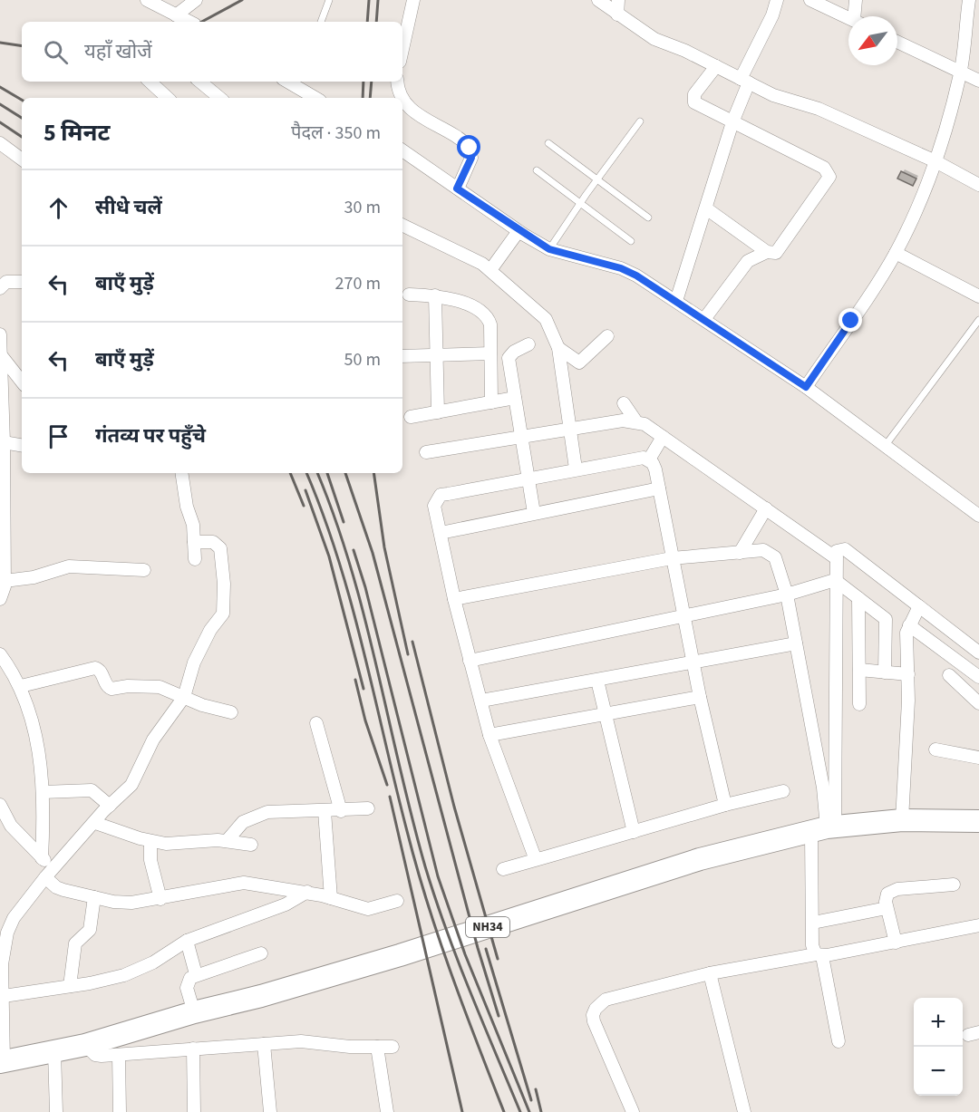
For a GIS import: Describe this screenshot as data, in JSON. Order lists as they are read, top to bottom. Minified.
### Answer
{"streets":{"highway":["NH34"]},"north":"bottom left","page":{"search":"यहाँ खोजें","heading":["5 मिनट","पैदल · 350 m"],"list":[["सीधे चलें","30 m"],["बाएँ मुड़ें","270 m"],["बाएँ मुड़ें","50 m"],"गंतव्य पर पहुँचे"],"map_buttons":["+","−"]}}
